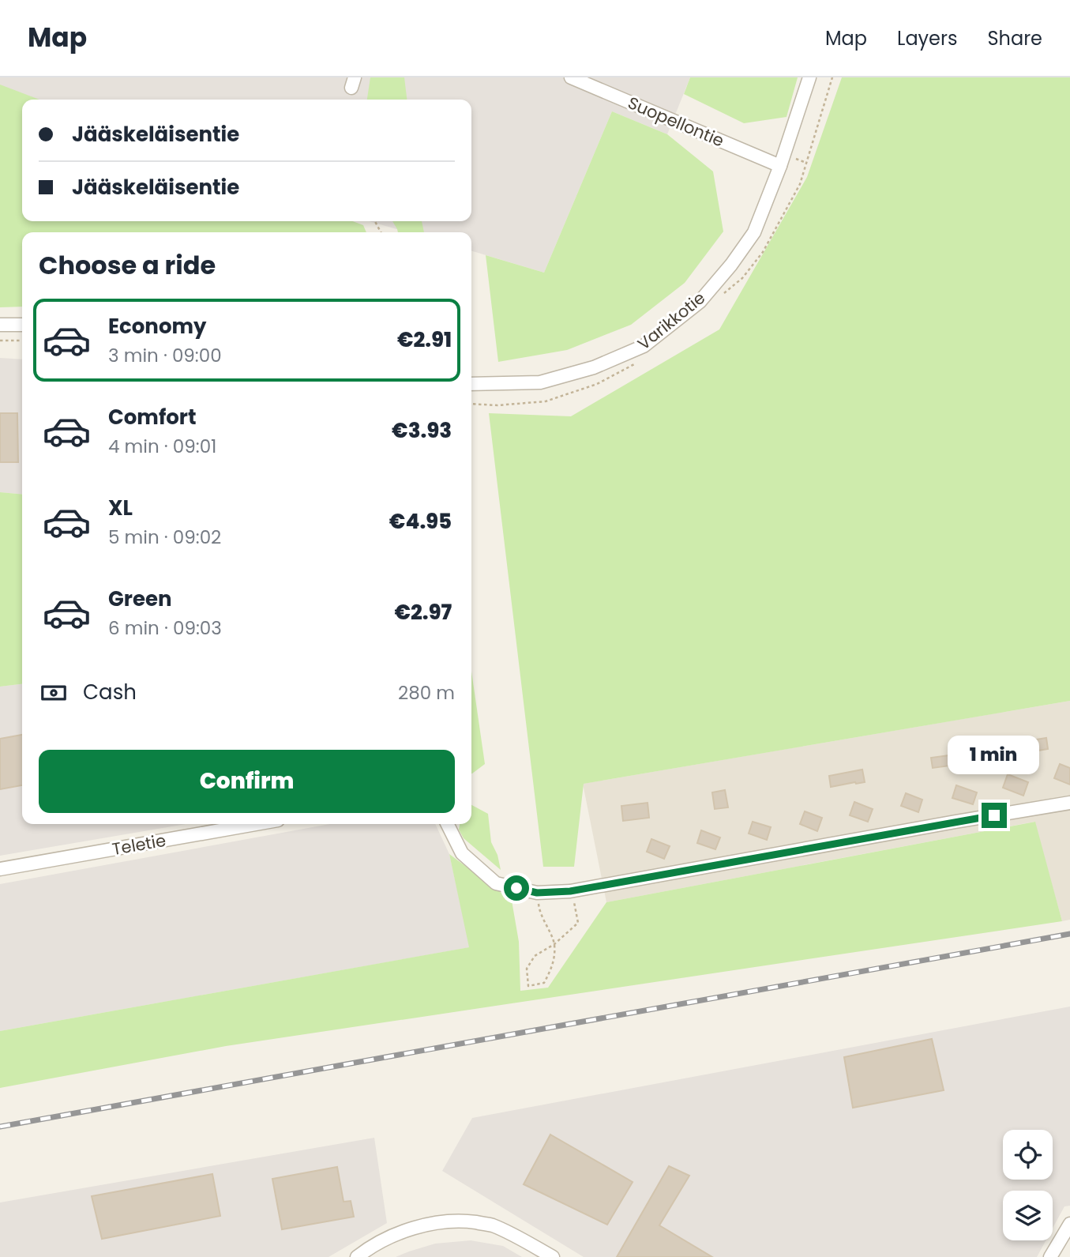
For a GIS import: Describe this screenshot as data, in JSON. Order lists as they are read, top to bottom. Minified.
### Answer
{"streets":{"street":["Suopellontie","Varikkotie","Teletie"]},"crossings":[["Suopellontie","Varikkotie"]],"page":{"header":"Map","nav":["Map","Layers","Share"],"banner":["Jääskeläisentie","Jääskeläisentie"],"heading":"Choose a ride","list":[{"name":"Economy","note":"3 min · 09:00","value":"€2.91"},{"name":"Comfort","note":"4 min · 09:01","value":"€3.93"},{"name":"XL","note":"5 min · 09:02","value":"€4.95"},{"name":"Green","note":"6 min · 09:03","value":"€2.97"}],"pay":["Cash","280 m"],"bubble":"1 min","buttons":"Confirm"}}
